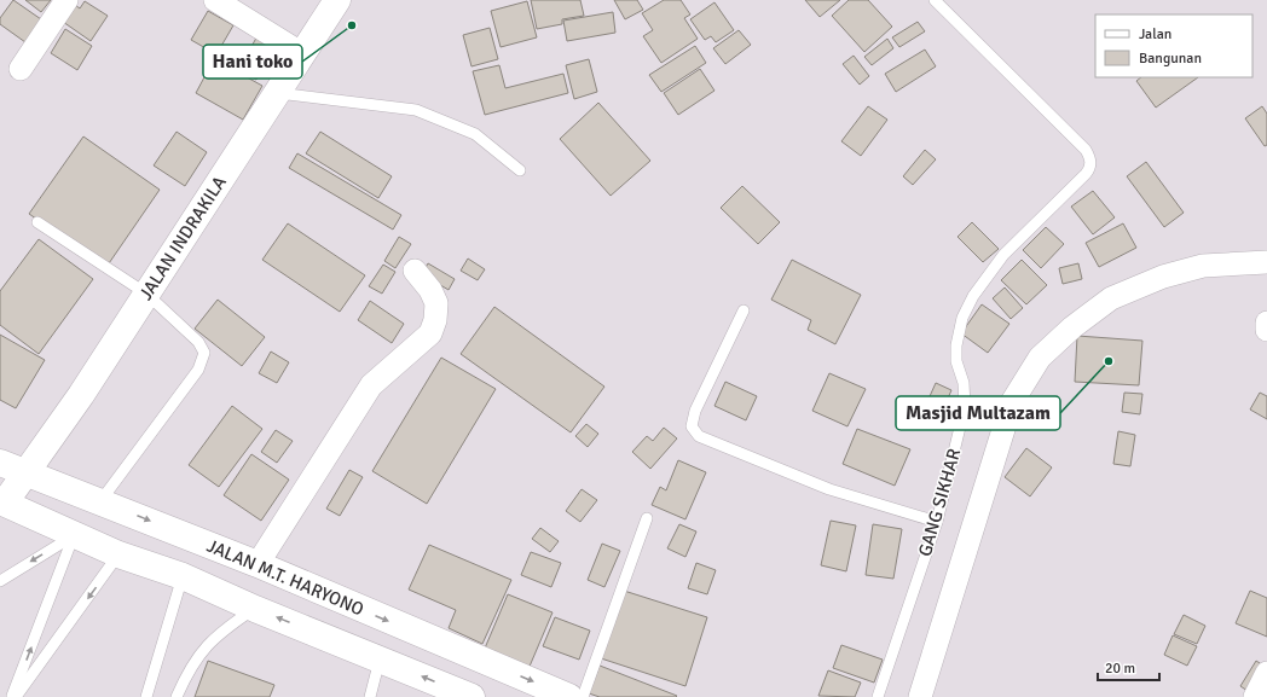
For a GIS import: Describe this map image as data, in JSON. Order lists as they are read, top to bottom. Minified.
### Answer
{"streets":{"main road":["JALAN INDRAKILA","JALAN M.T. HARYONO"],"lane":["GANG SIKHAR"]},"crossings":[["JALAN INDRAKILA","JALAN M.T. HARYONO"]],"places":["Hani toko","Masjid Multazam"],"legend":["Jalan","Bangunan"],"scale_bar":"20 m"}
